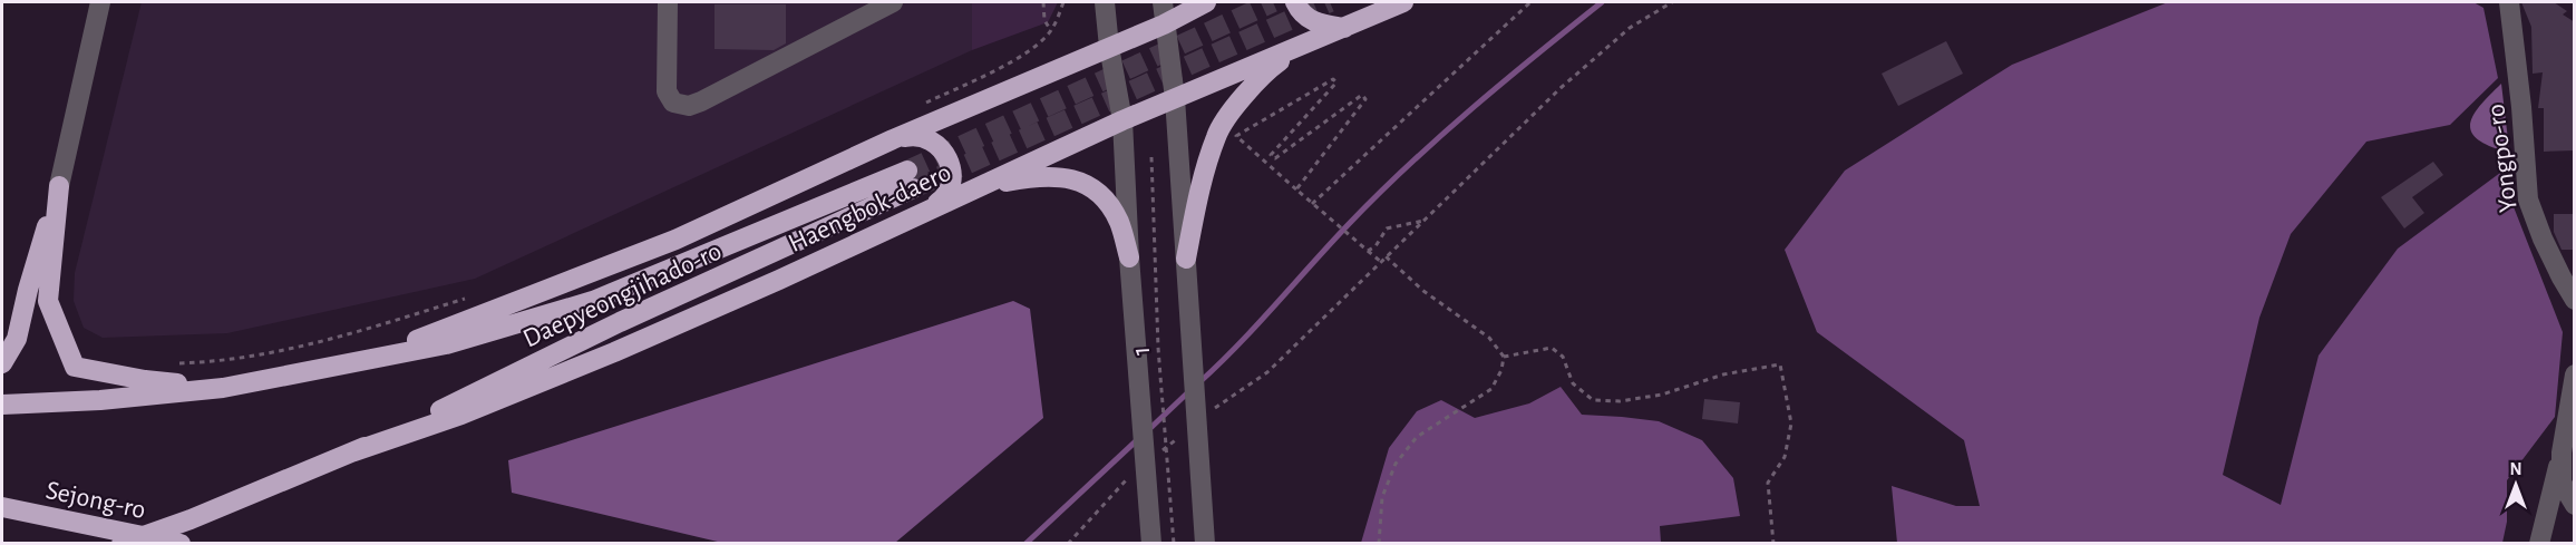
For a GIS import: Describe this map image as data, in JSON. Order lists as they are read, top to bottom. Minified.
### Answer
{"streets":{"highway":["Haengbok-daero","Daepyeongjihado-ro","Sejong-ro"],"street":["Yongpo-ro"],"path":["1"]},"crossings":[["Haengbok-daero","Daepyeongjihado-ro"]],"north":"top"}
